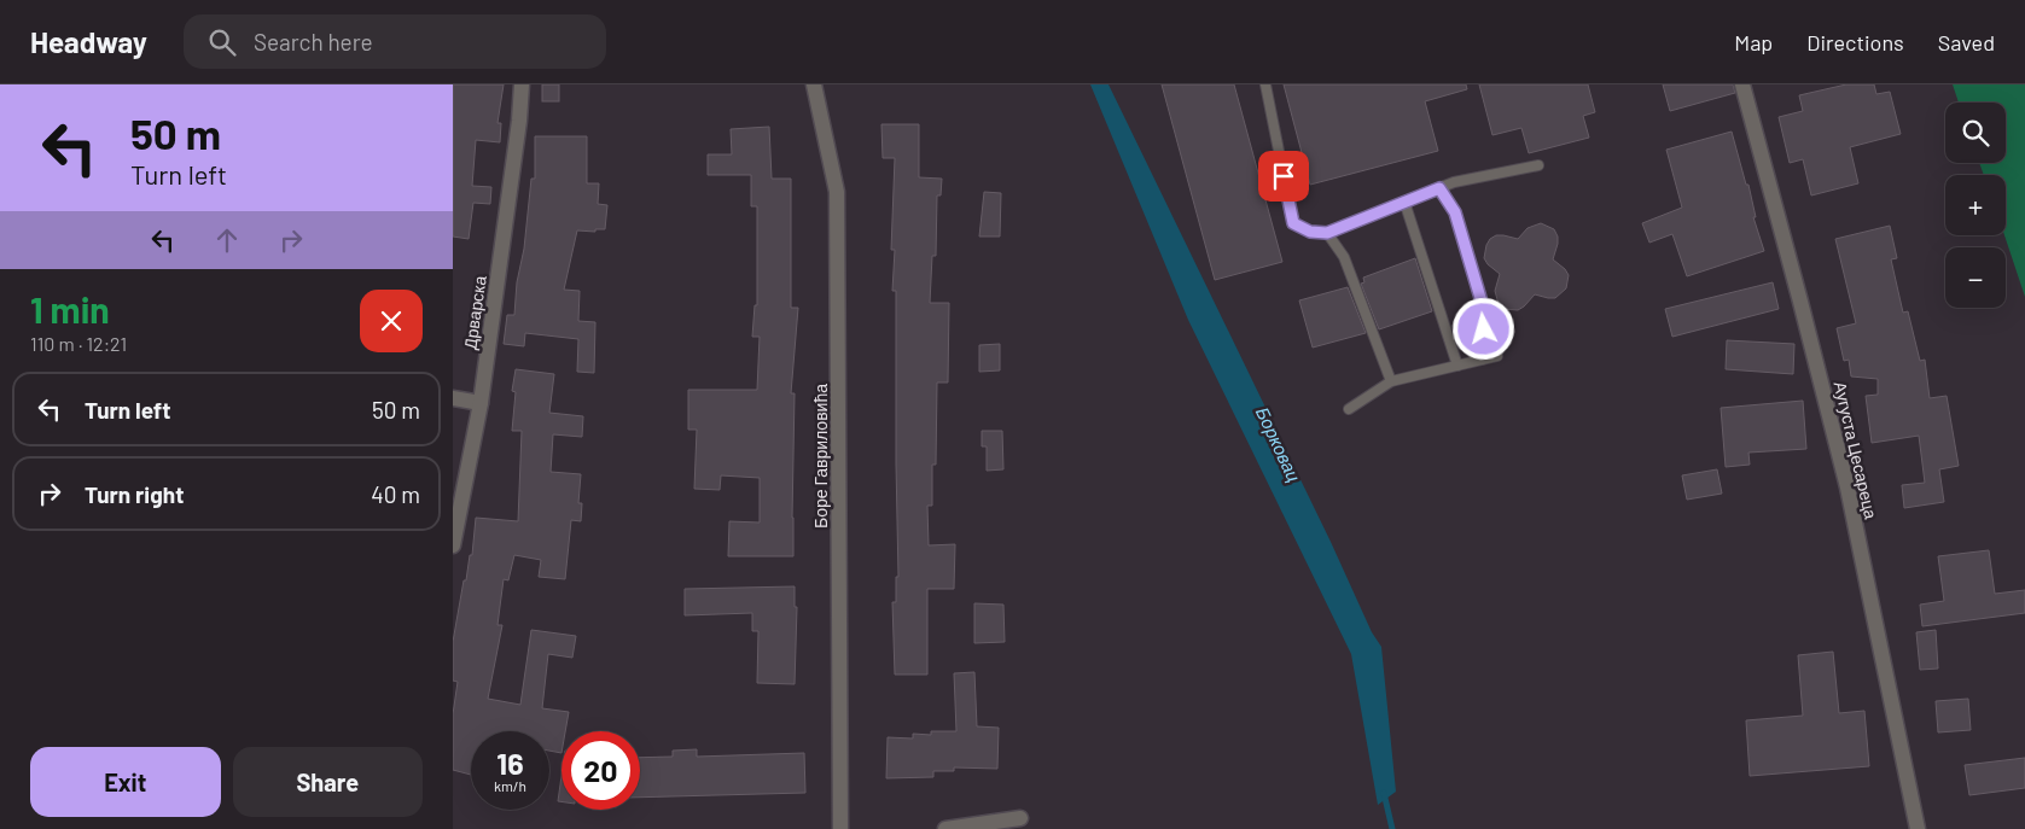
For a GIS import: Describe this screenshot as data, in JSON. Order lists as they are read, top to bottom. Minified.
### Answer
{"streets":{"street":["Дрварска","Аугуста Цесареца","Боре Гавриловића"]},"water":["Борковац"],"page":{"header":"Headway","search":"Search here","nav":["Map","Directions","Saved"],"turn":["50 m","Turn left"],"map_buttons":["+","−"],"heading":["1 min","110 m · 12:21"],"list":[{"name":"Turn left","value":"50 m"},{"name":"Turn right","value":"40 m"}],"speed":"16 km/h","limit":"20","buttons":["Exit","Share"]}}
